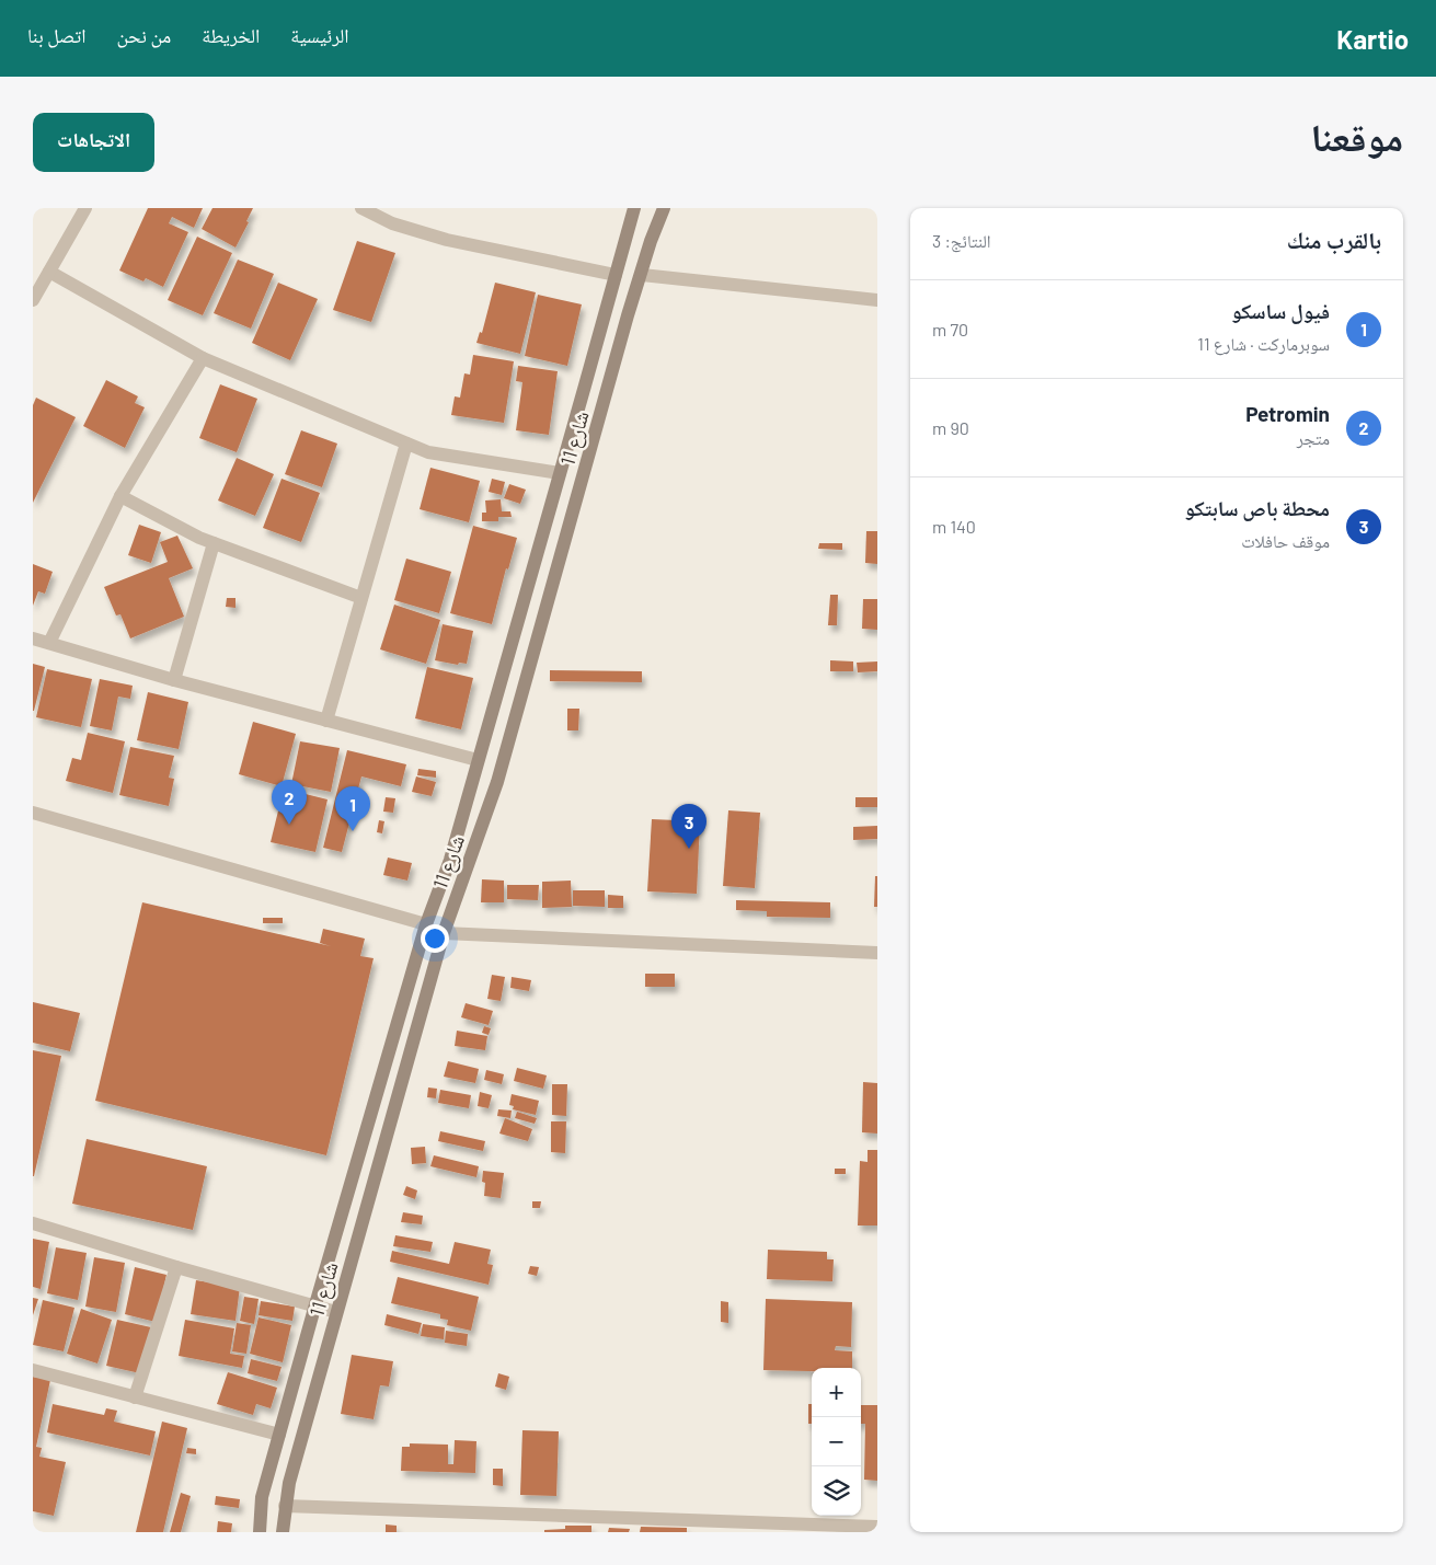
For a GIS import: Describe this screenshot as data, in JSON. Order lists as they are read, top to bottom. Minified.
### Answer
{"streets":{"street":["شارع 11"]},"page":{"header":"Kartio","nav":["الرئيسية","الخريطة","من نحن","اتصل بنا"],"title":"موقعنا","buttons":"الاتجاهات","heading":["بالقرب منك","النتائج: 3"],"list":[{"mark":"1","name":"فيول ساسكو","note":"سوبرماركت · شارع 11","value":"70 m"},{"mark":"2","name":"Petromin","note":"متجر","value":"90 m"},{"mark":"3","name":"محطة باص سابتكو","note":"موقف حافلات","value":"140 m"}],"pins":["2","1","3"],"map_buttons":["+","−"]}}
